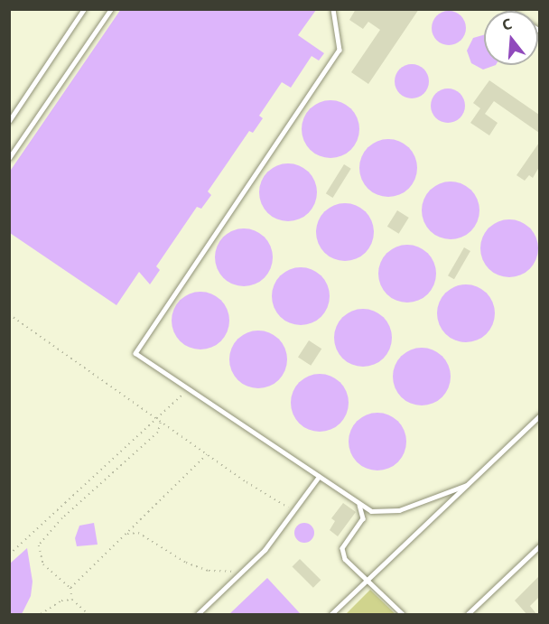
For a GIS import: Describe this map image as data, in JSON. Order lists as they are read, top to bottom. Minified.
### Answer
{"north":"top"}
